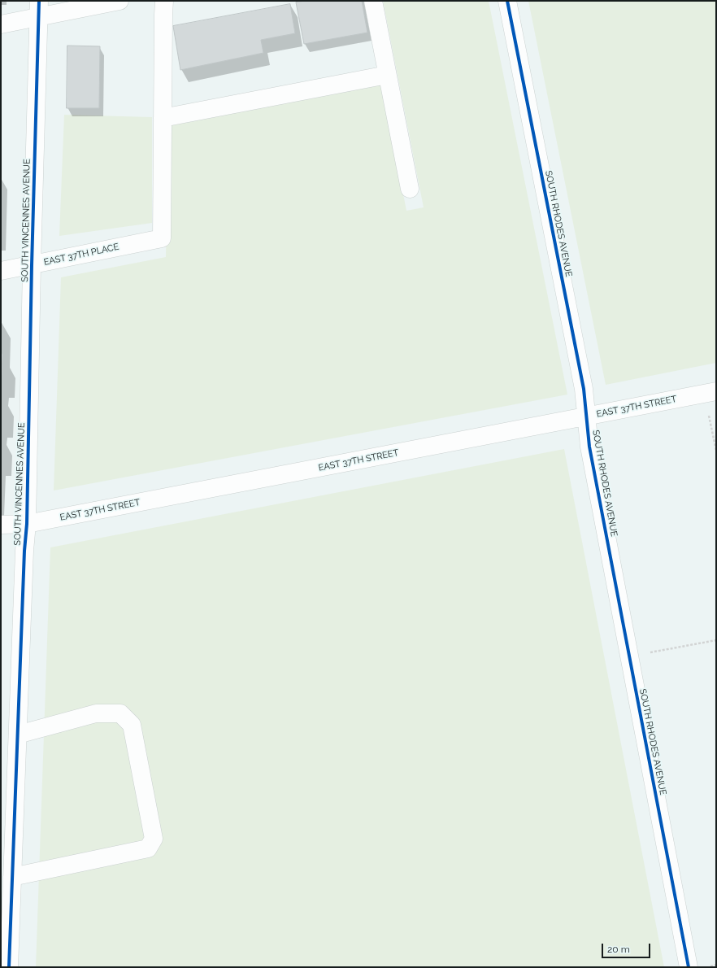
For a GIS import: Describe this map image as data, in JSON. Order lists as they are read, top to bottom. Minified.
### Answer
{"streets":{"street":["SOUTH VINCENNES AVENUE","SOUTH RHODES AVENUE","EAST 37TH PLACE","EAST 37TH STREET"]},"crossings":[["SOUTH VINCENNES AVENUE","EAST 37TH PLACE"],["SOUTH VINCENNES AVENUE","EAST 37TH STREET"],["SOUTH RHODES AVENUE","EAST 37TH STREET"]],"scale_bar":"20 m"}
